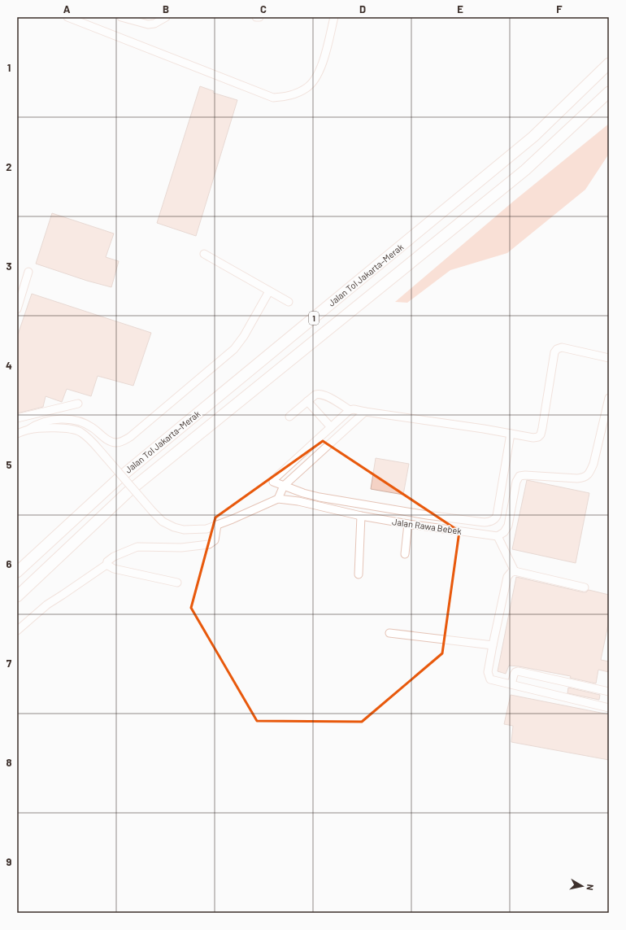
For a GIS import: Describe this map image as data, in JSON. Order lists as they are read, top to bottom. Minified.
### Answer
{"streets":{"highway":["Jalan Tol Jakarta–Merak","1"],"street":["Jalan Rawa Bebek"]},"north":"right","grid":{"columns":["A","B","C","D","E","F"],"rows":["1","2","3","4","5","6","7","8","9"]}}
